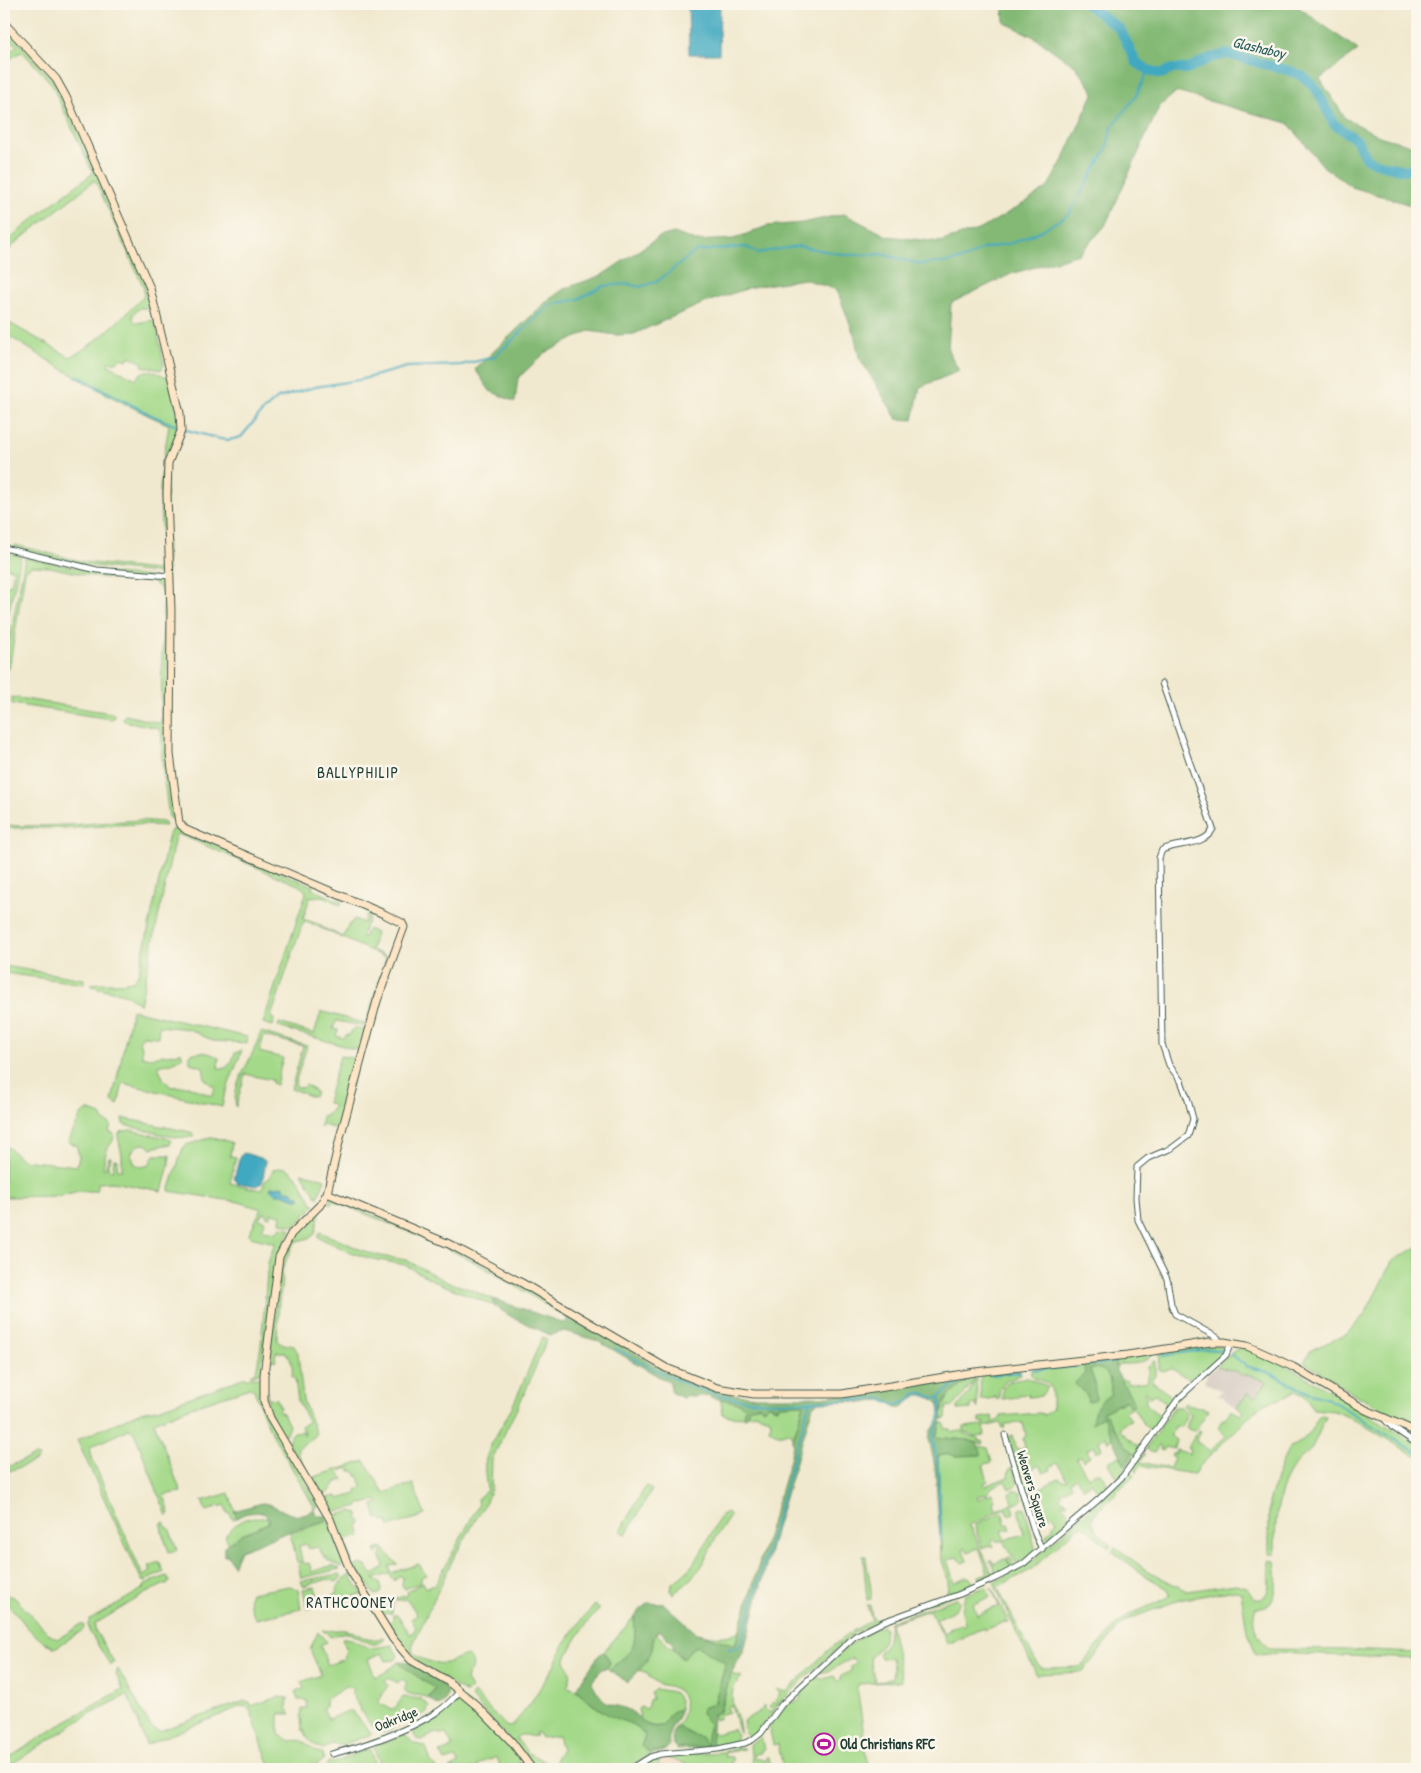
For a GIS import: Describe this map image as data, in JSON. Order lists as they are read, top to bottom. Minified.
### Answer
{"streets":{"street":["Weavers Square","Oakridge"]},"districts":["BALLYPHILIP","RATHCOONEY"],"water":["Glashaboy"],"places":{"sports":["Old Christians RFC"]}}
